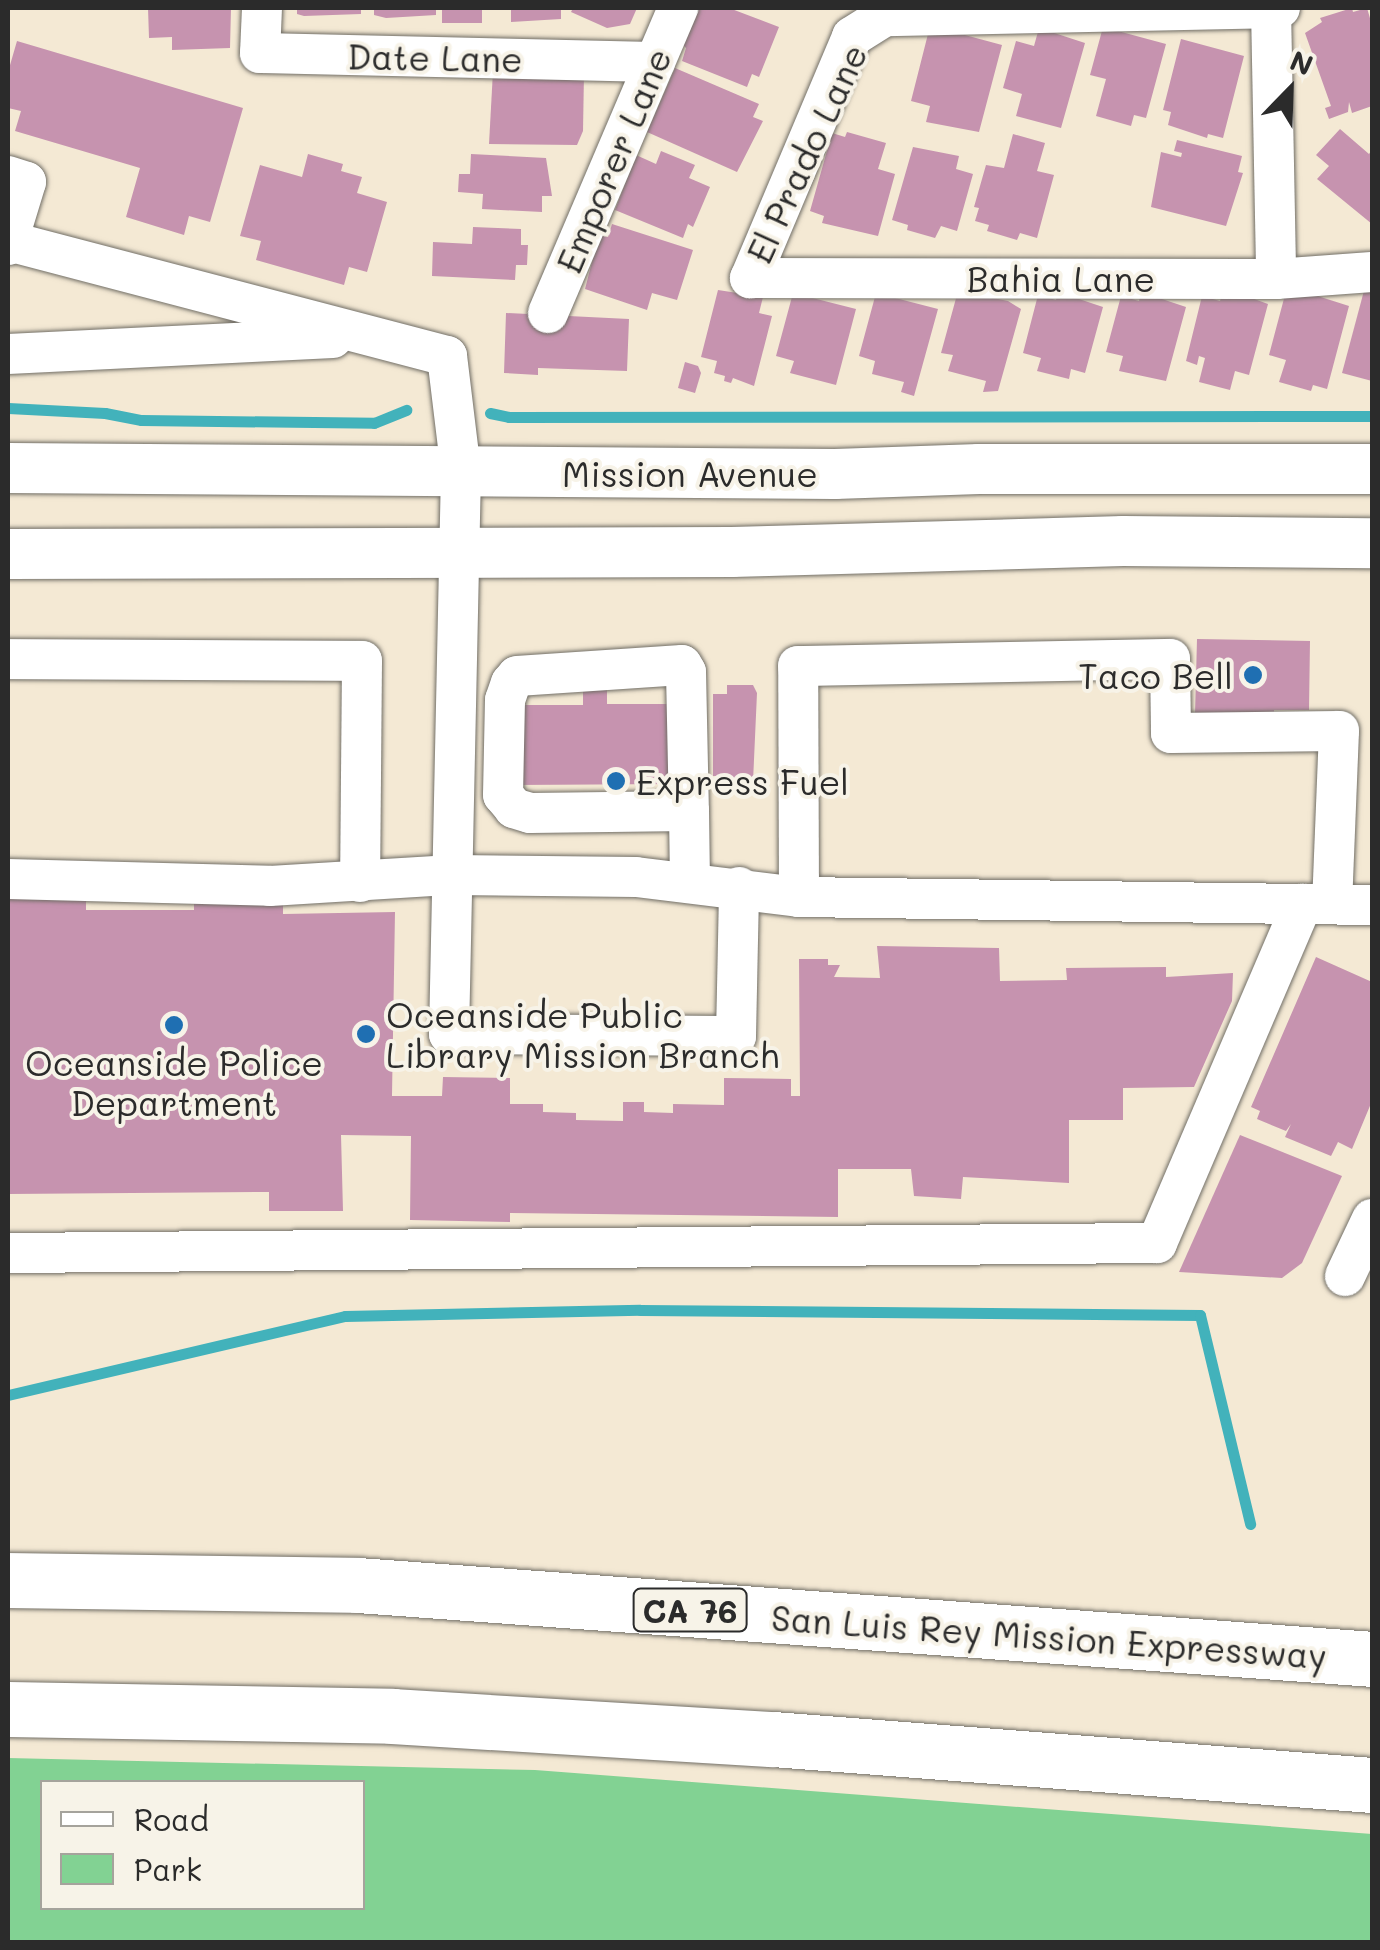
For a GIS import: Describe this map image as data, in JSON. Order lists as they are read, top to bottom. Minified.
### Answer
{"streets":{"highway":["CA 76","San Luis Rey Mission Expressway"],"main road":["Mission Avenue"],"lane":["Date Lane","El Prado Lane","Emporer Lane","Bahia Lane"]},"crossings":[["Date Lane","Emporer Lane"],["El Prado Lane","Bahia Lane"]],"places":["Taco Bell","Express Fuel","Oceanside Police Department","Oceanside Public Library Mission Branch"],"legend":["Road","Park"],"north":"top right"}
